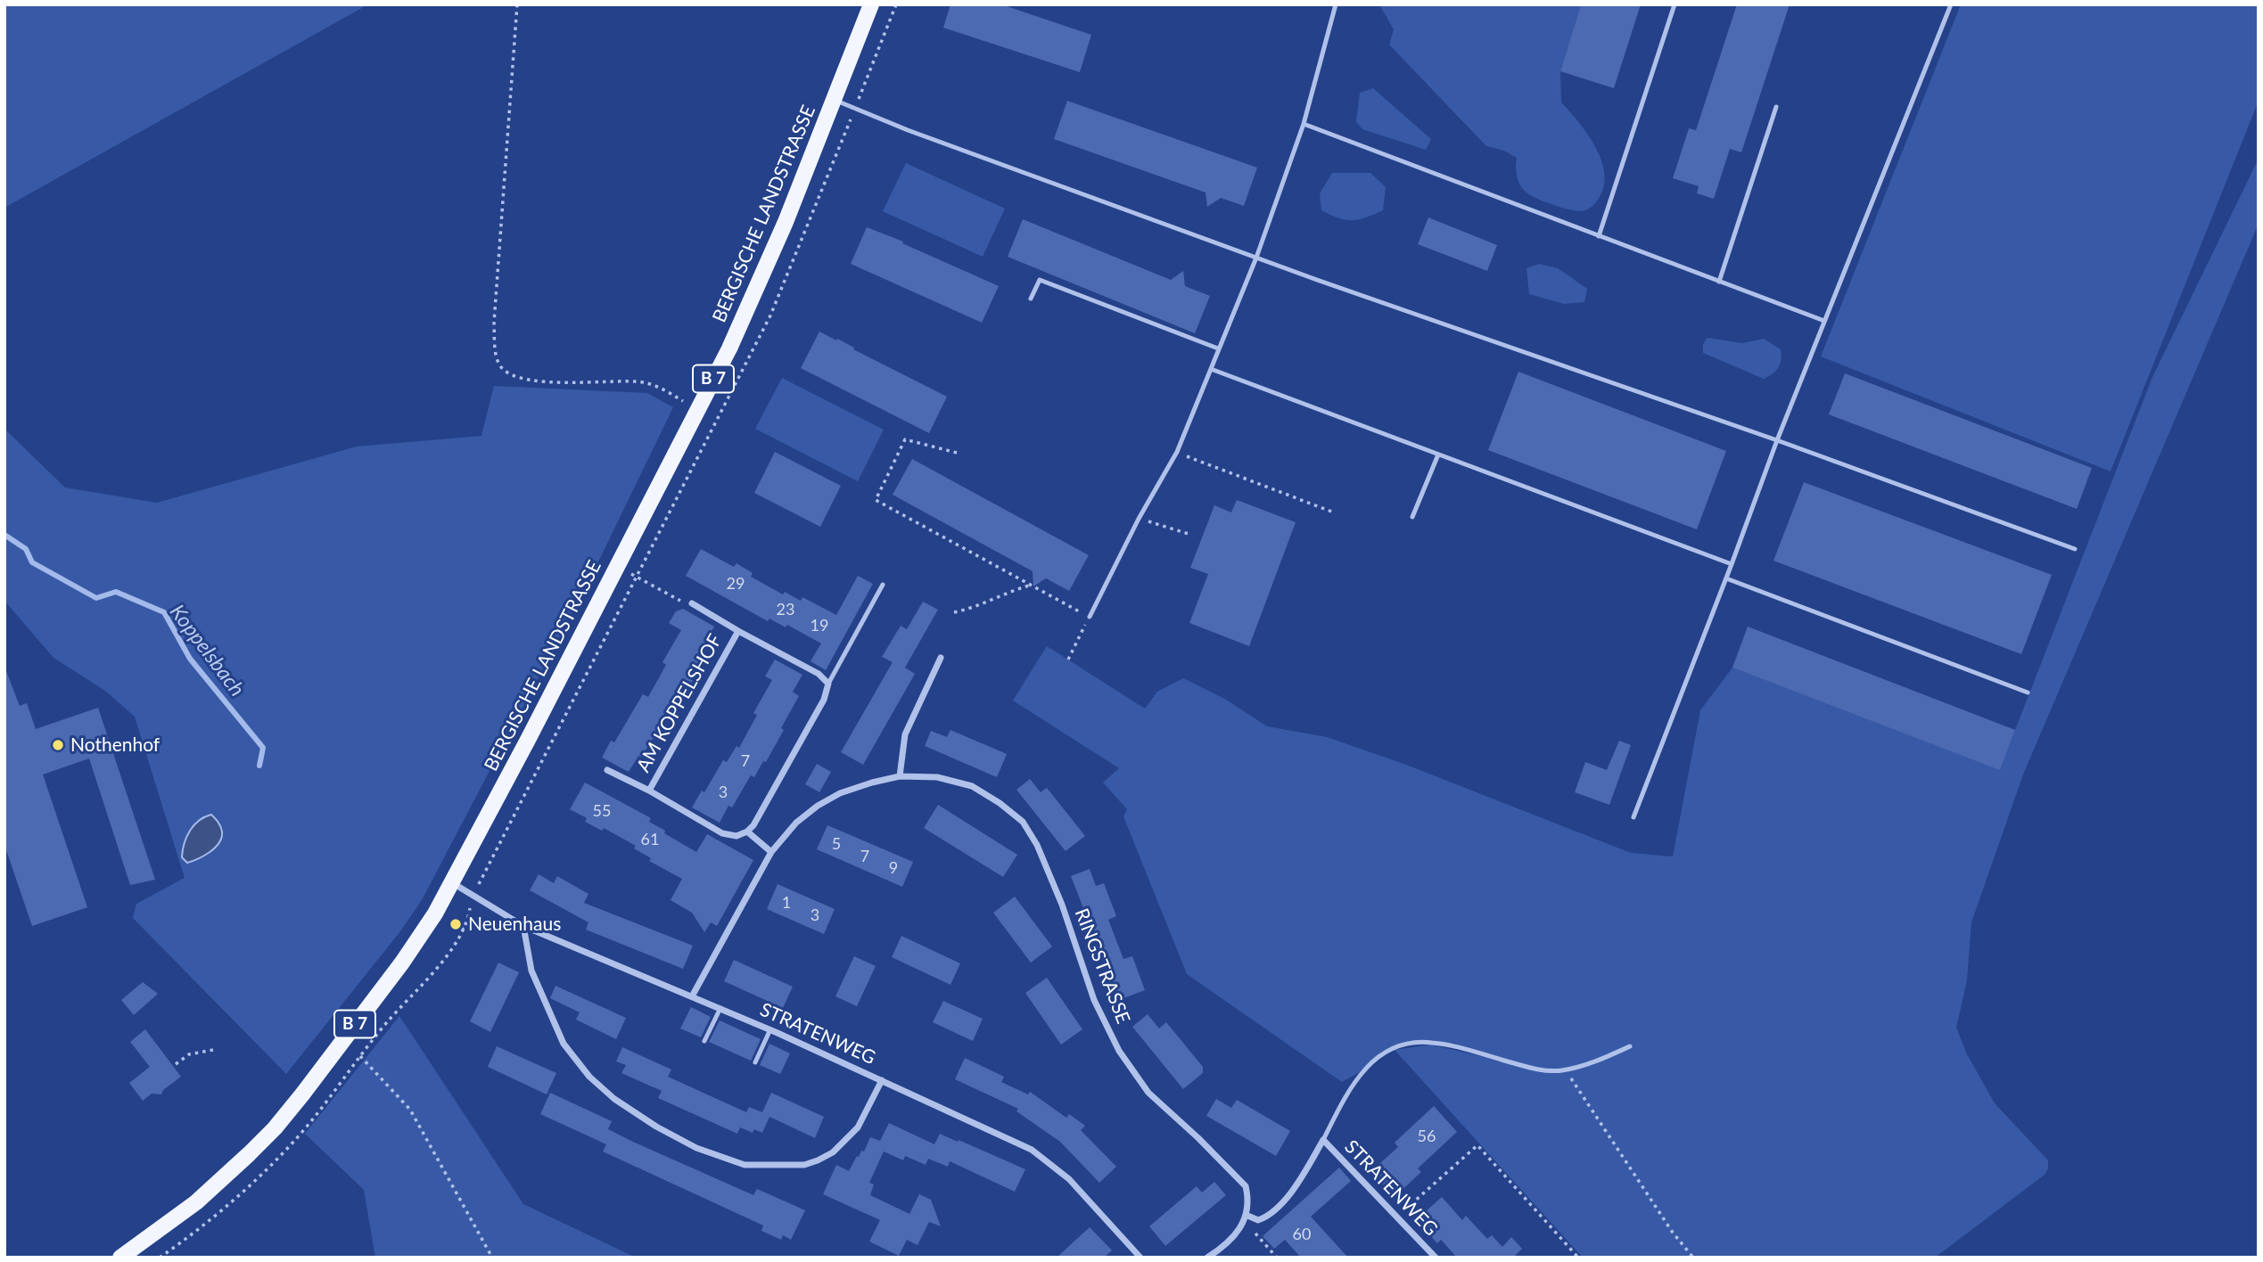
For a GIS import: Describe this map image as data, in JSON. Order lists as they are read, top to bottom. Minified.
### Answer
{"streets":{"main road":["BERGISCHE LANDSTRASSE","B 7"],"street":["AM KOPPELSHOF","RINGSTRASSE","STRATENWEG"]},"crossings":[["BERGISCHE LANDSTRASSE","STRATENWEG"],["RINGSTRASSE","STRATENWEG"]],"water":["Koppelsbach"],"places":["Nothenhof","Neuenhaus"],"house_numbers":["29","23","19","7","3","55","61","5","7","9","1","3","56","60"]}
